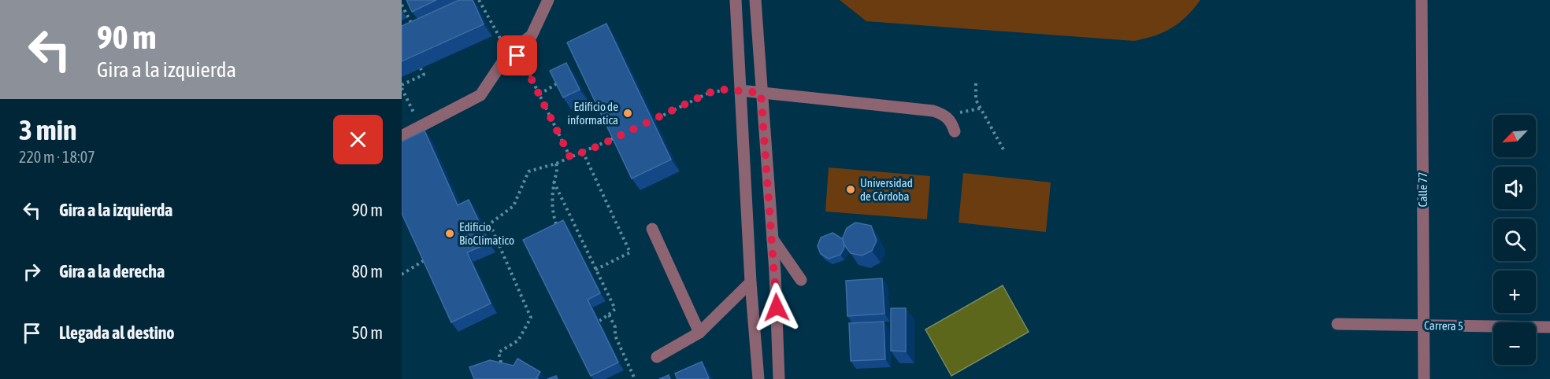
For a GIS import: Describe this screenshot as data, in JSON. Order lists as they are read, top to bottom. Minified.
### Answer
{"streets":{"street":["Calle 77","Carrera 5"]},"crossings":[["Calle 77","Carrera 5"]],"places":["Edificio de informatica","Universidad de Córdoba","Edificio BioClimatico"],"north":"bottom left","page":{"turn":["90 m","Gira a la izquierda"],"heading":["3 min","220 m · 18:07"],"map_buttons":["+","−"],"list":[{"name":"Gira a la izquierda","value":"90 m"},{"name":"Gira a la derecha","value":"80 m"},{"name":"Llegada al destino","value":"50 m"}]}}
